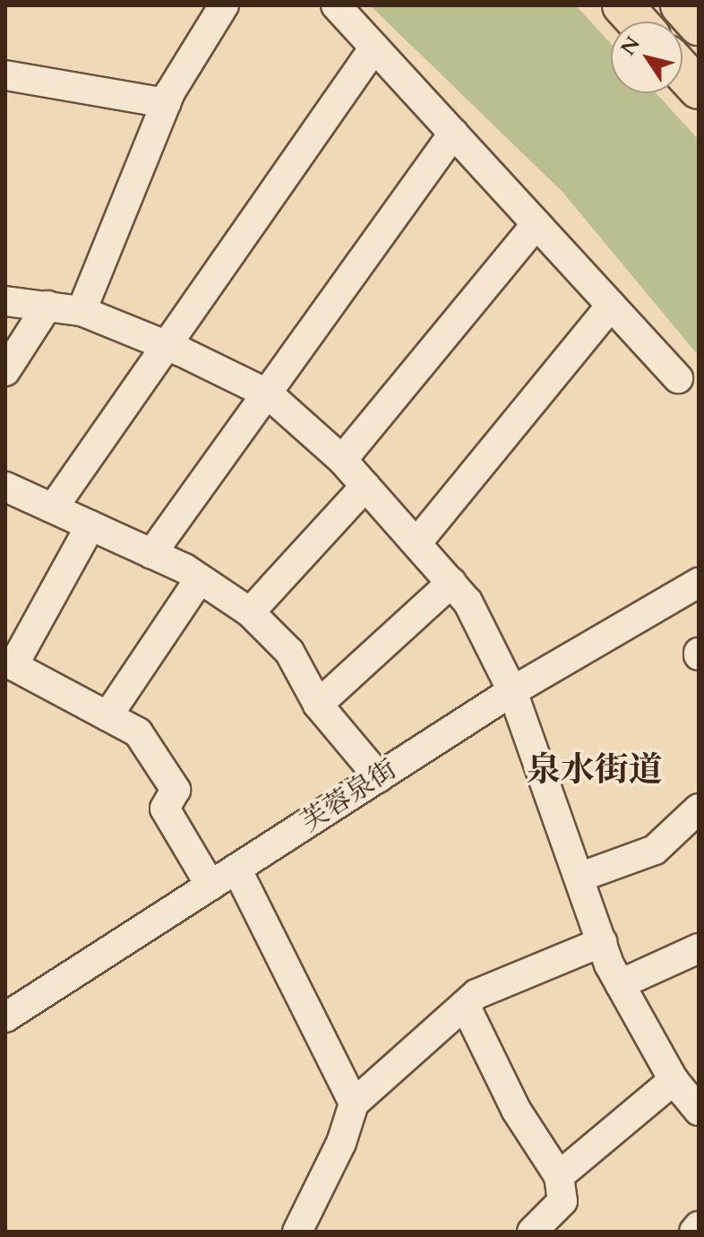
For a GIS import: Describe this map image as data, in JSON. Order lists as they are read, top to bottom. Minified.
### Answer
{"streets":{"street":["芙蓉泉街"]},"districts":["泉水街道"],"north":"top left"}
